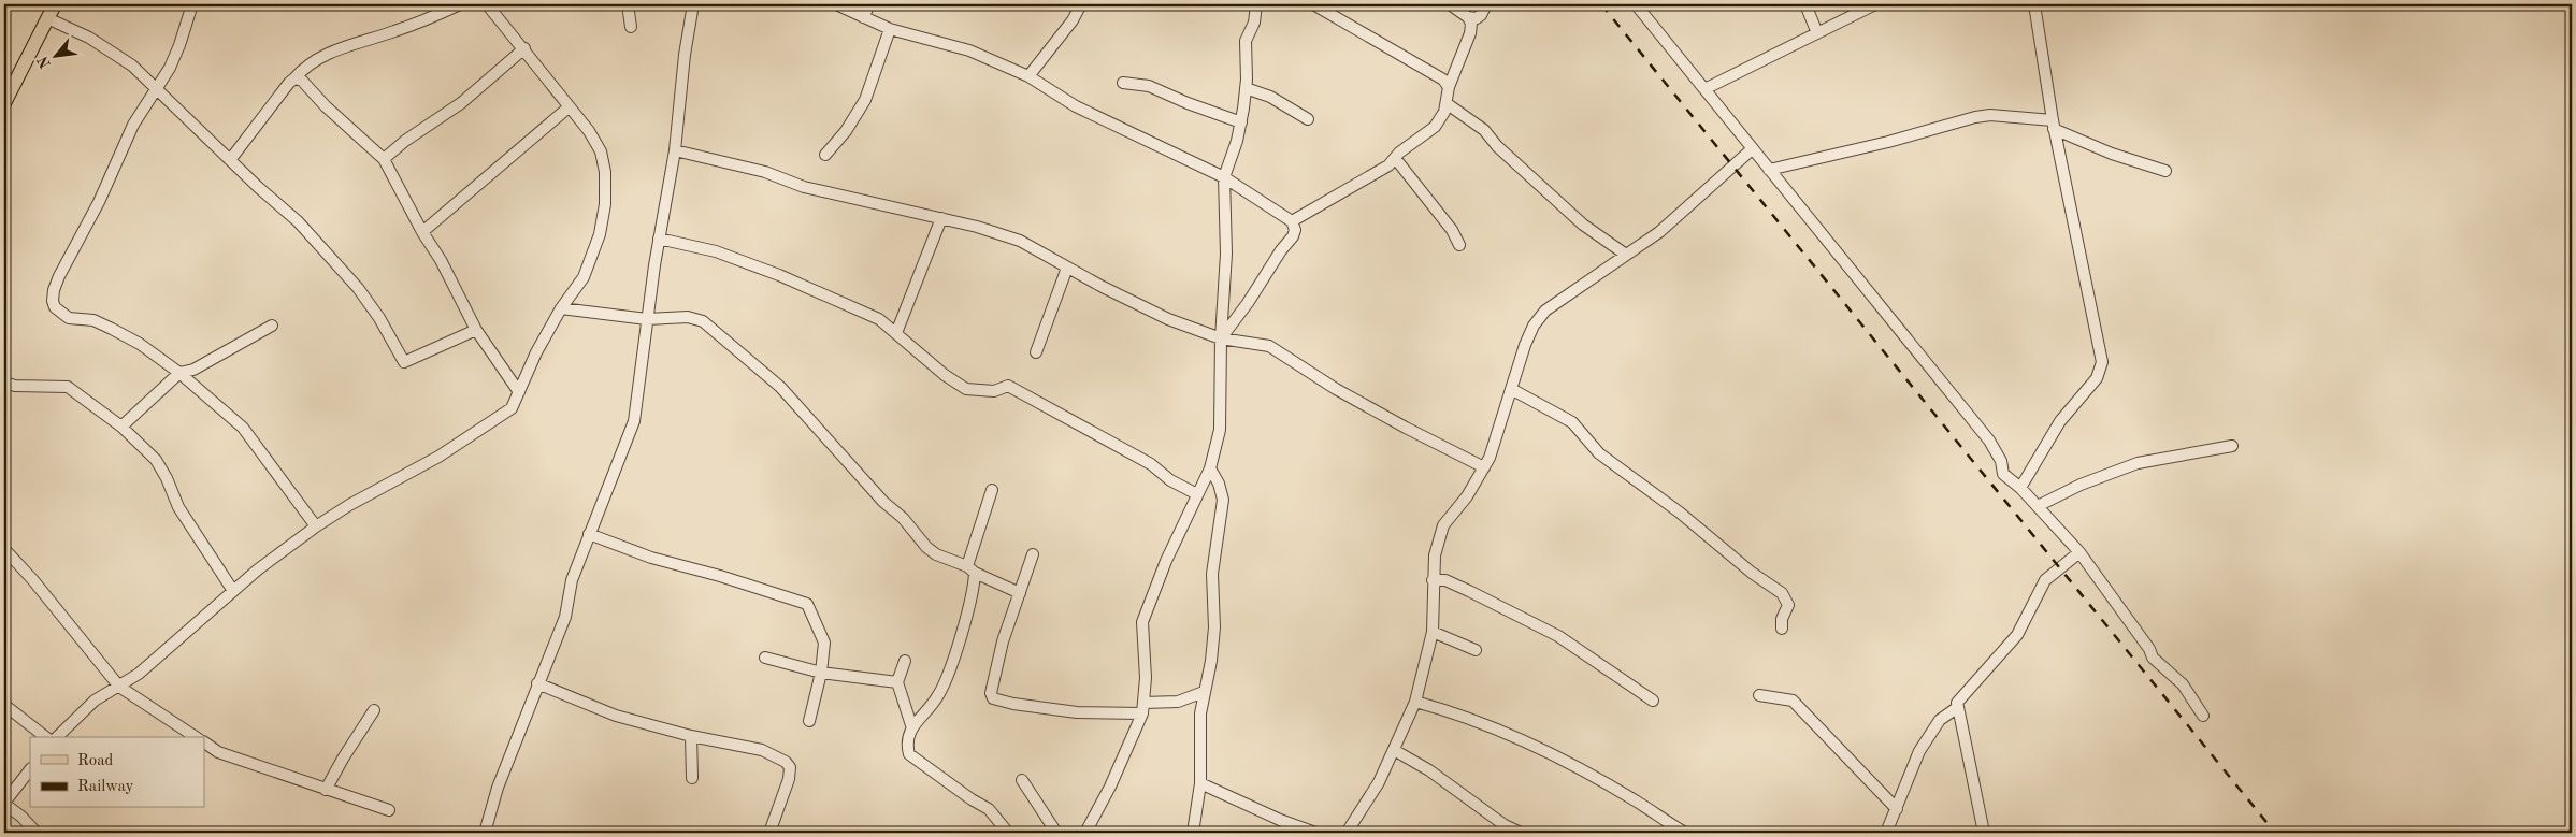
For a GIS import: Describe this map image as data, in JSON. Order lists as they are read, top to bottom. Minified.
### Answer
{"legend":["Road","Railway"],"north":"bottom left"}
